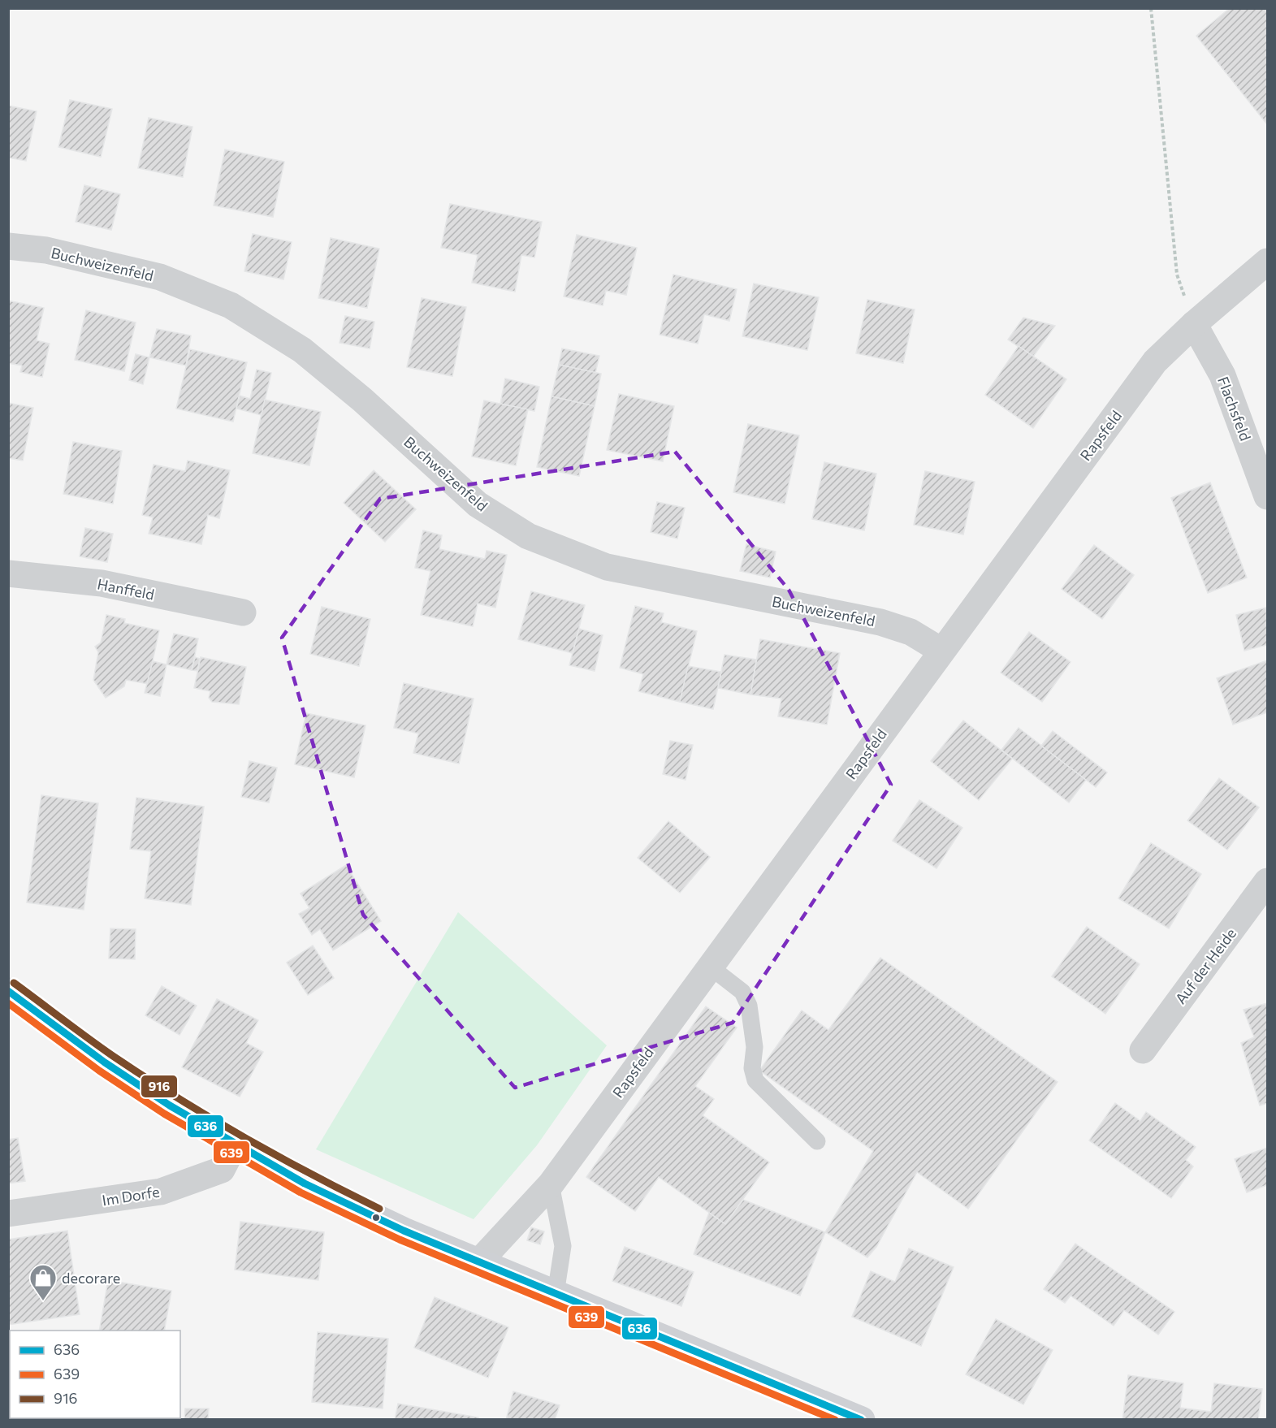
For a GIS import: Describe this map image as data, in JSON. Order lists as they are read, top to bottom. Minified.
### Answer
{"streets":{"street":["Buchweizenfeld","Flachsfeld","Rapsfeld","Hanffeld","Auf der Heide","Im Dorfe"]},"crossings":[["Buchweizenfeld","Rapsfeld"],["Flachsfeld","Rapsfeld"]],"places":{"shop":["decorare"]},"lines":["transit line 916","transit line 636","transit line 639"],"legend":["636","639","916"]}
